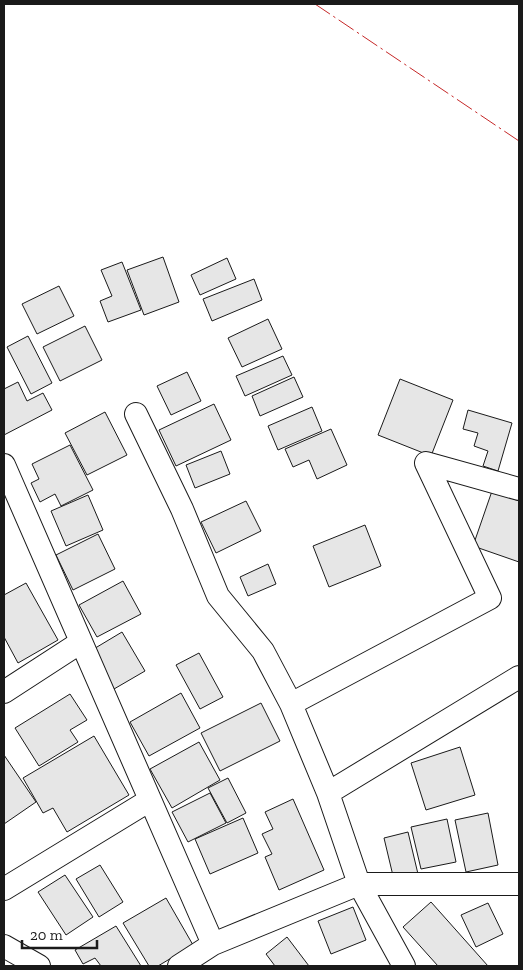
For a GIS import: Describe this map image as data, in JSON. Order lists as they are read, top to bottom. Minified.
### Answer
{"scale_bar":"20 m"}
